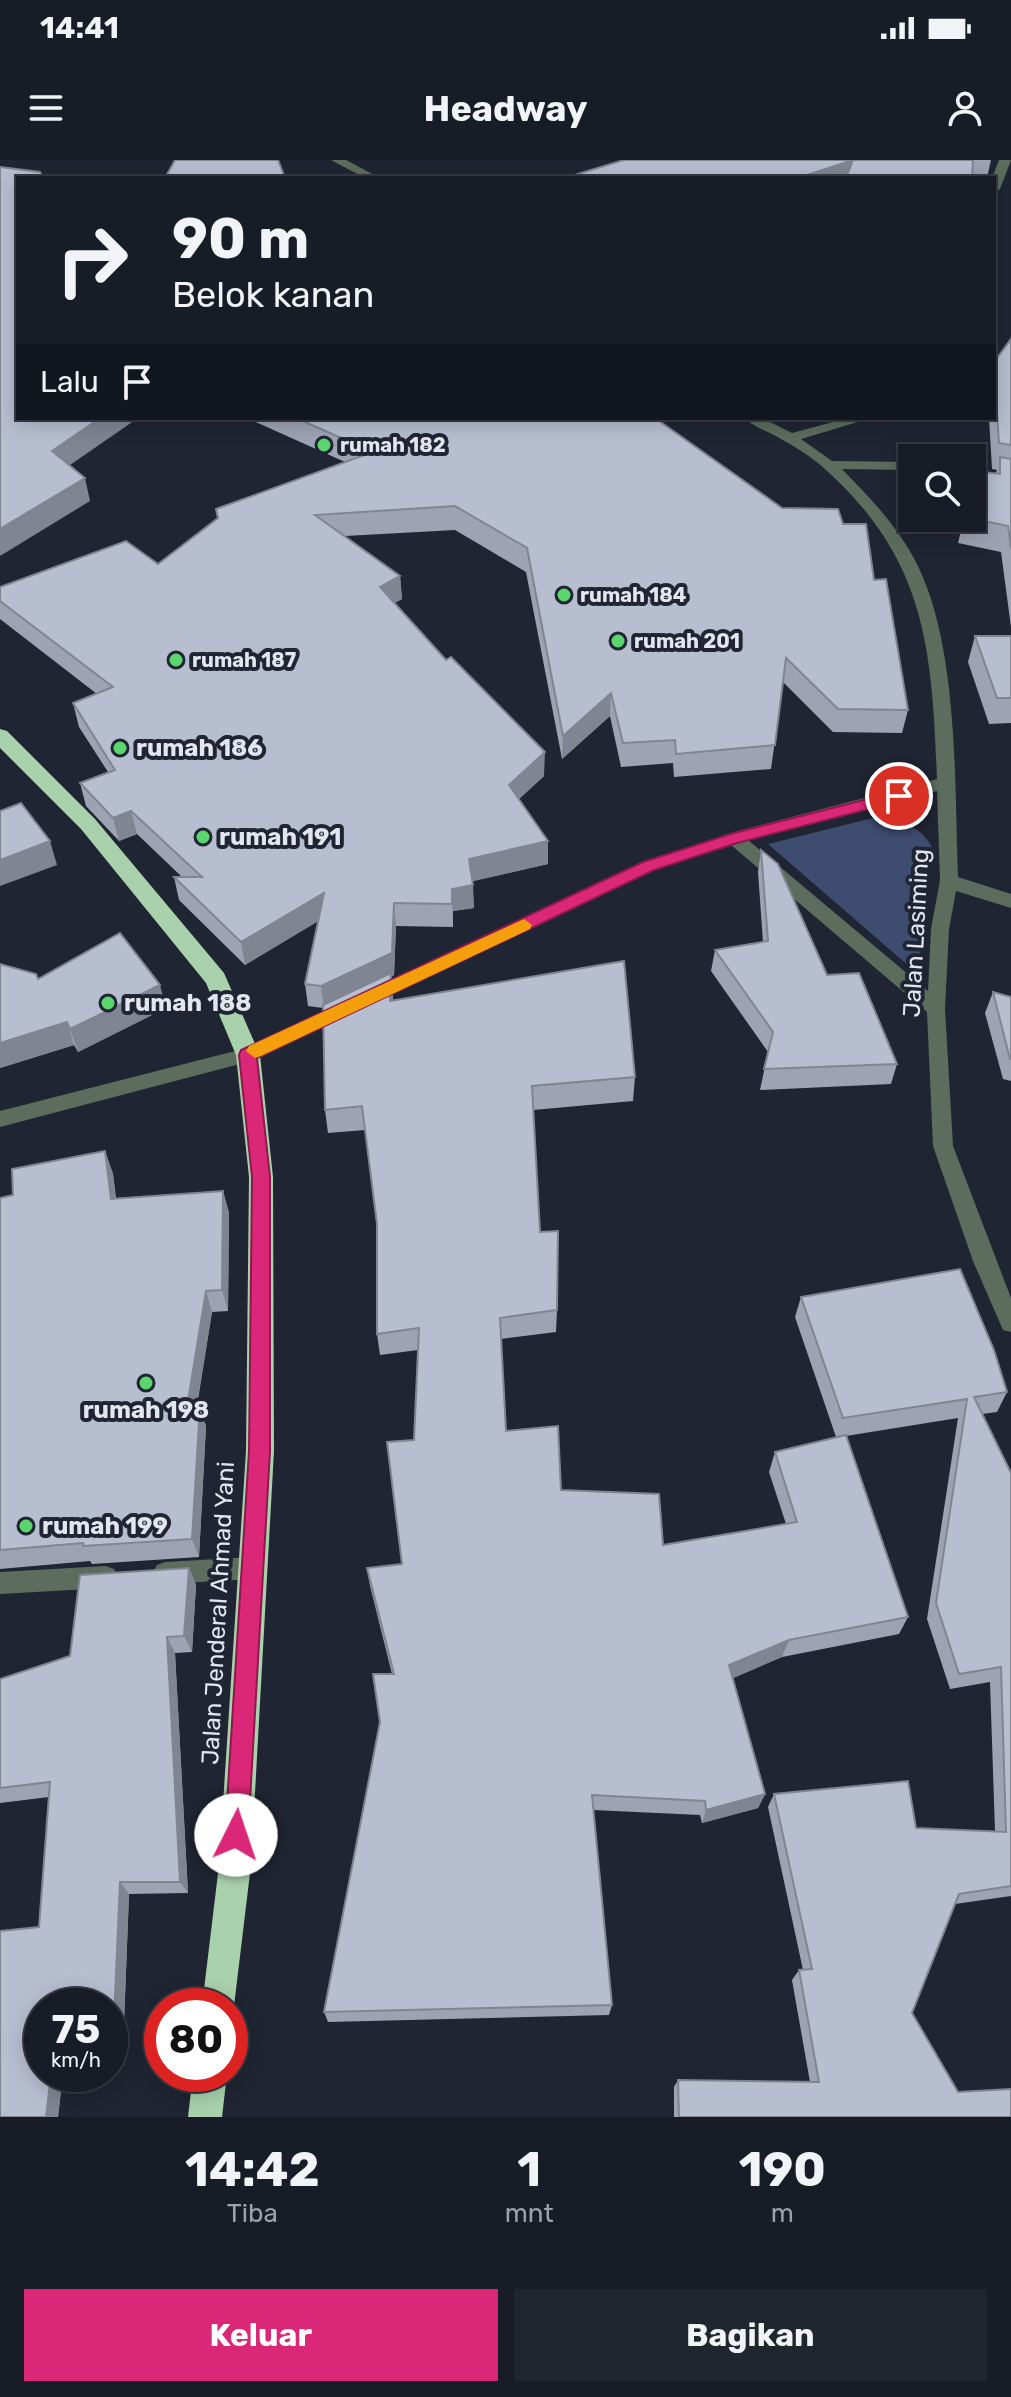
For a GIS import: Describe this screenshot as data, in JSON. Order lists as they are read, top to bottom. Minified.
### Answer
{"streets":{"highway":["Jalan Jenderal Ahmad Yani"],"street":["Jalan Lasiming"]},"places":["rumah 182","rumah 184","rumah 201","rumah 187","rumah 186","rumah 191","rumah 188","rumah 198","rumah 199"],"page":{"status":"14:41","header":"Headway","turn":["90 m","Belok kanan"],"then":"Lalu","speed":"75 km/h","limit":"80","eta":["14:42","Tiba","1","mnt","190","m"],"buttons":["Keluar","Bagikan"]}}
